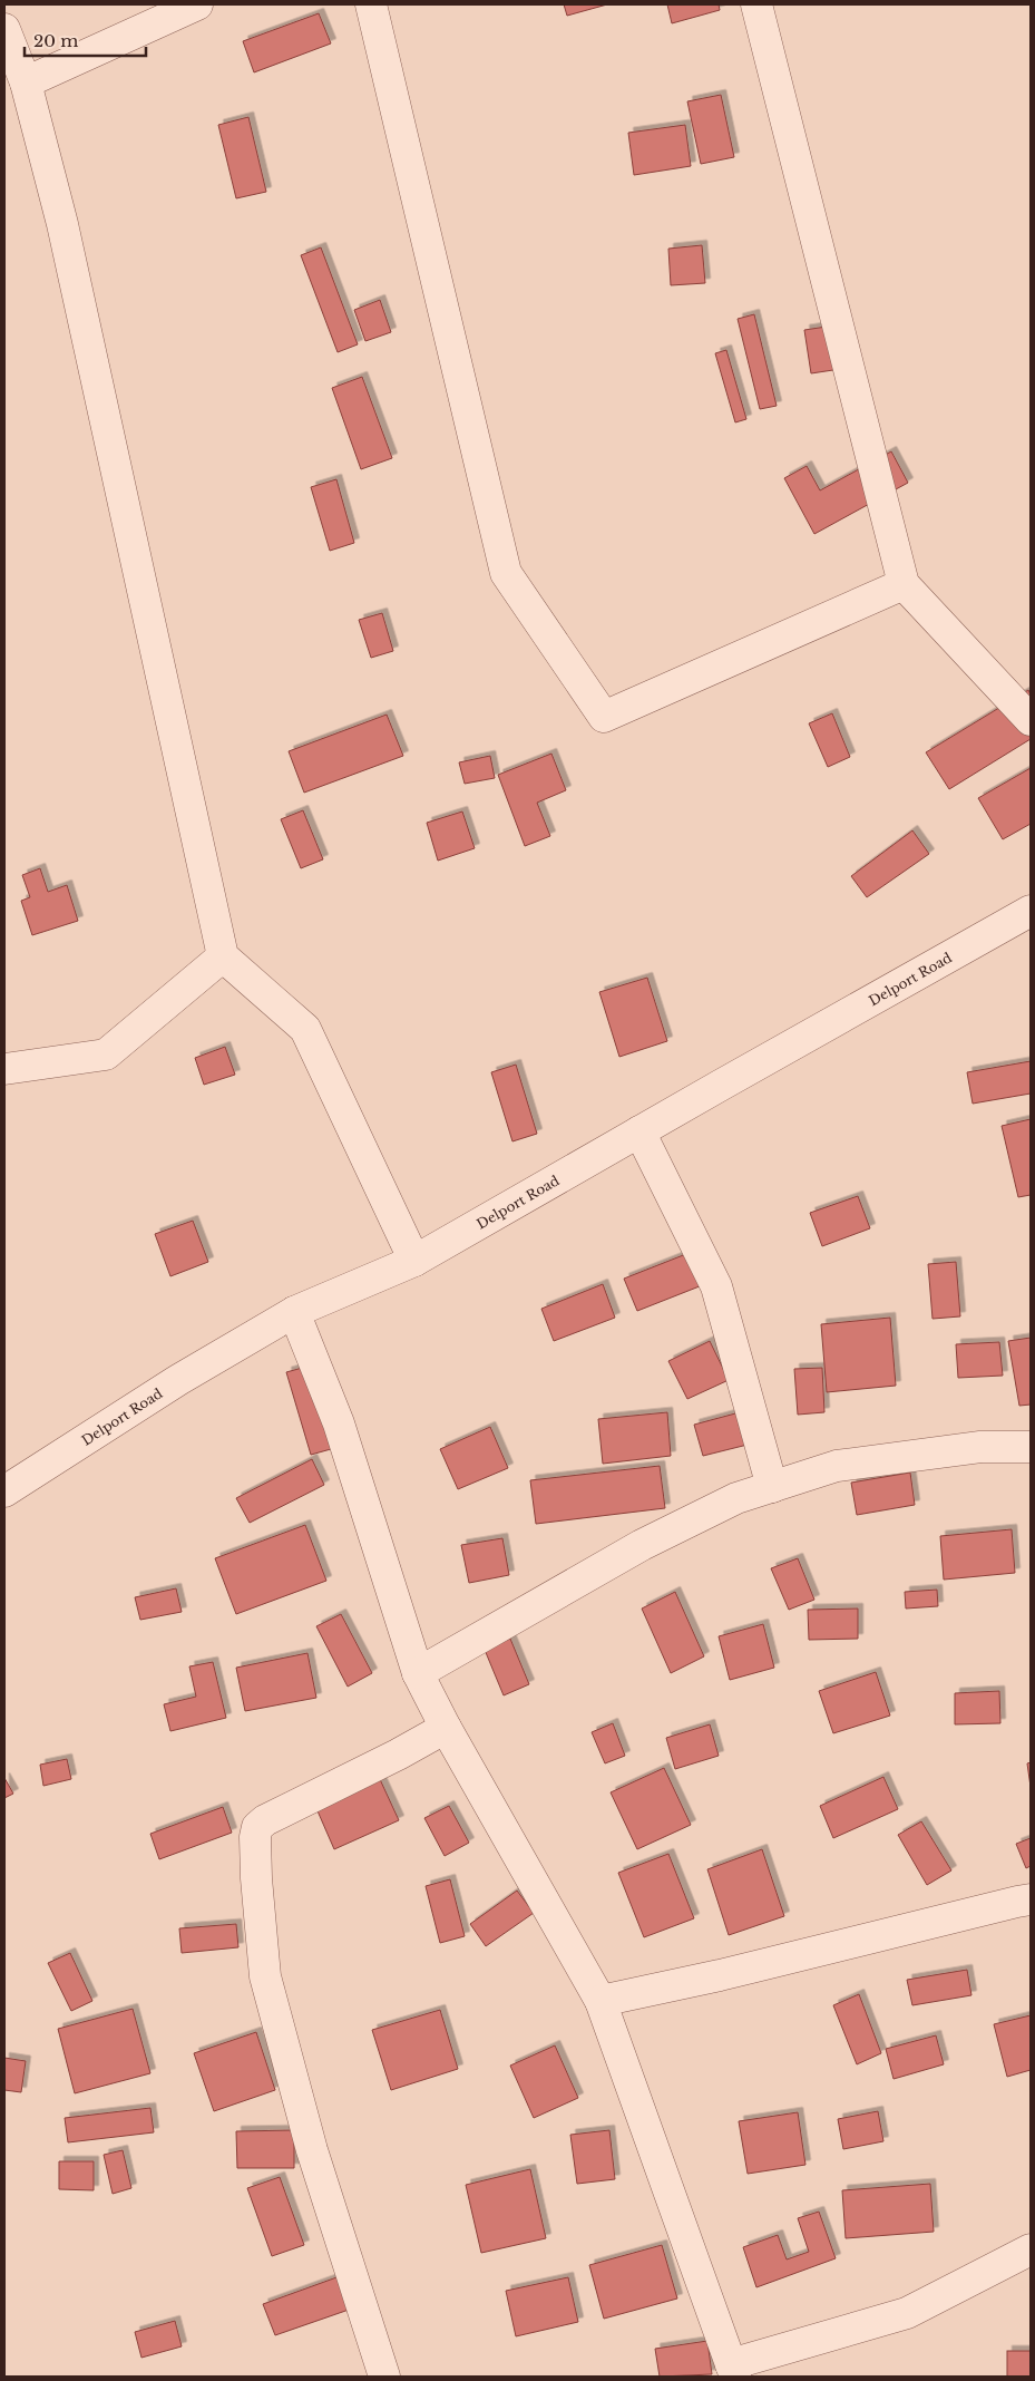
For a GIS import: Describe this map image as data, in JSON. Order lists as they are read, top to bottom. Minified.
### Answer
{"streets":{"street":["Delport Road"]},"scale_bar":"20 m"}
